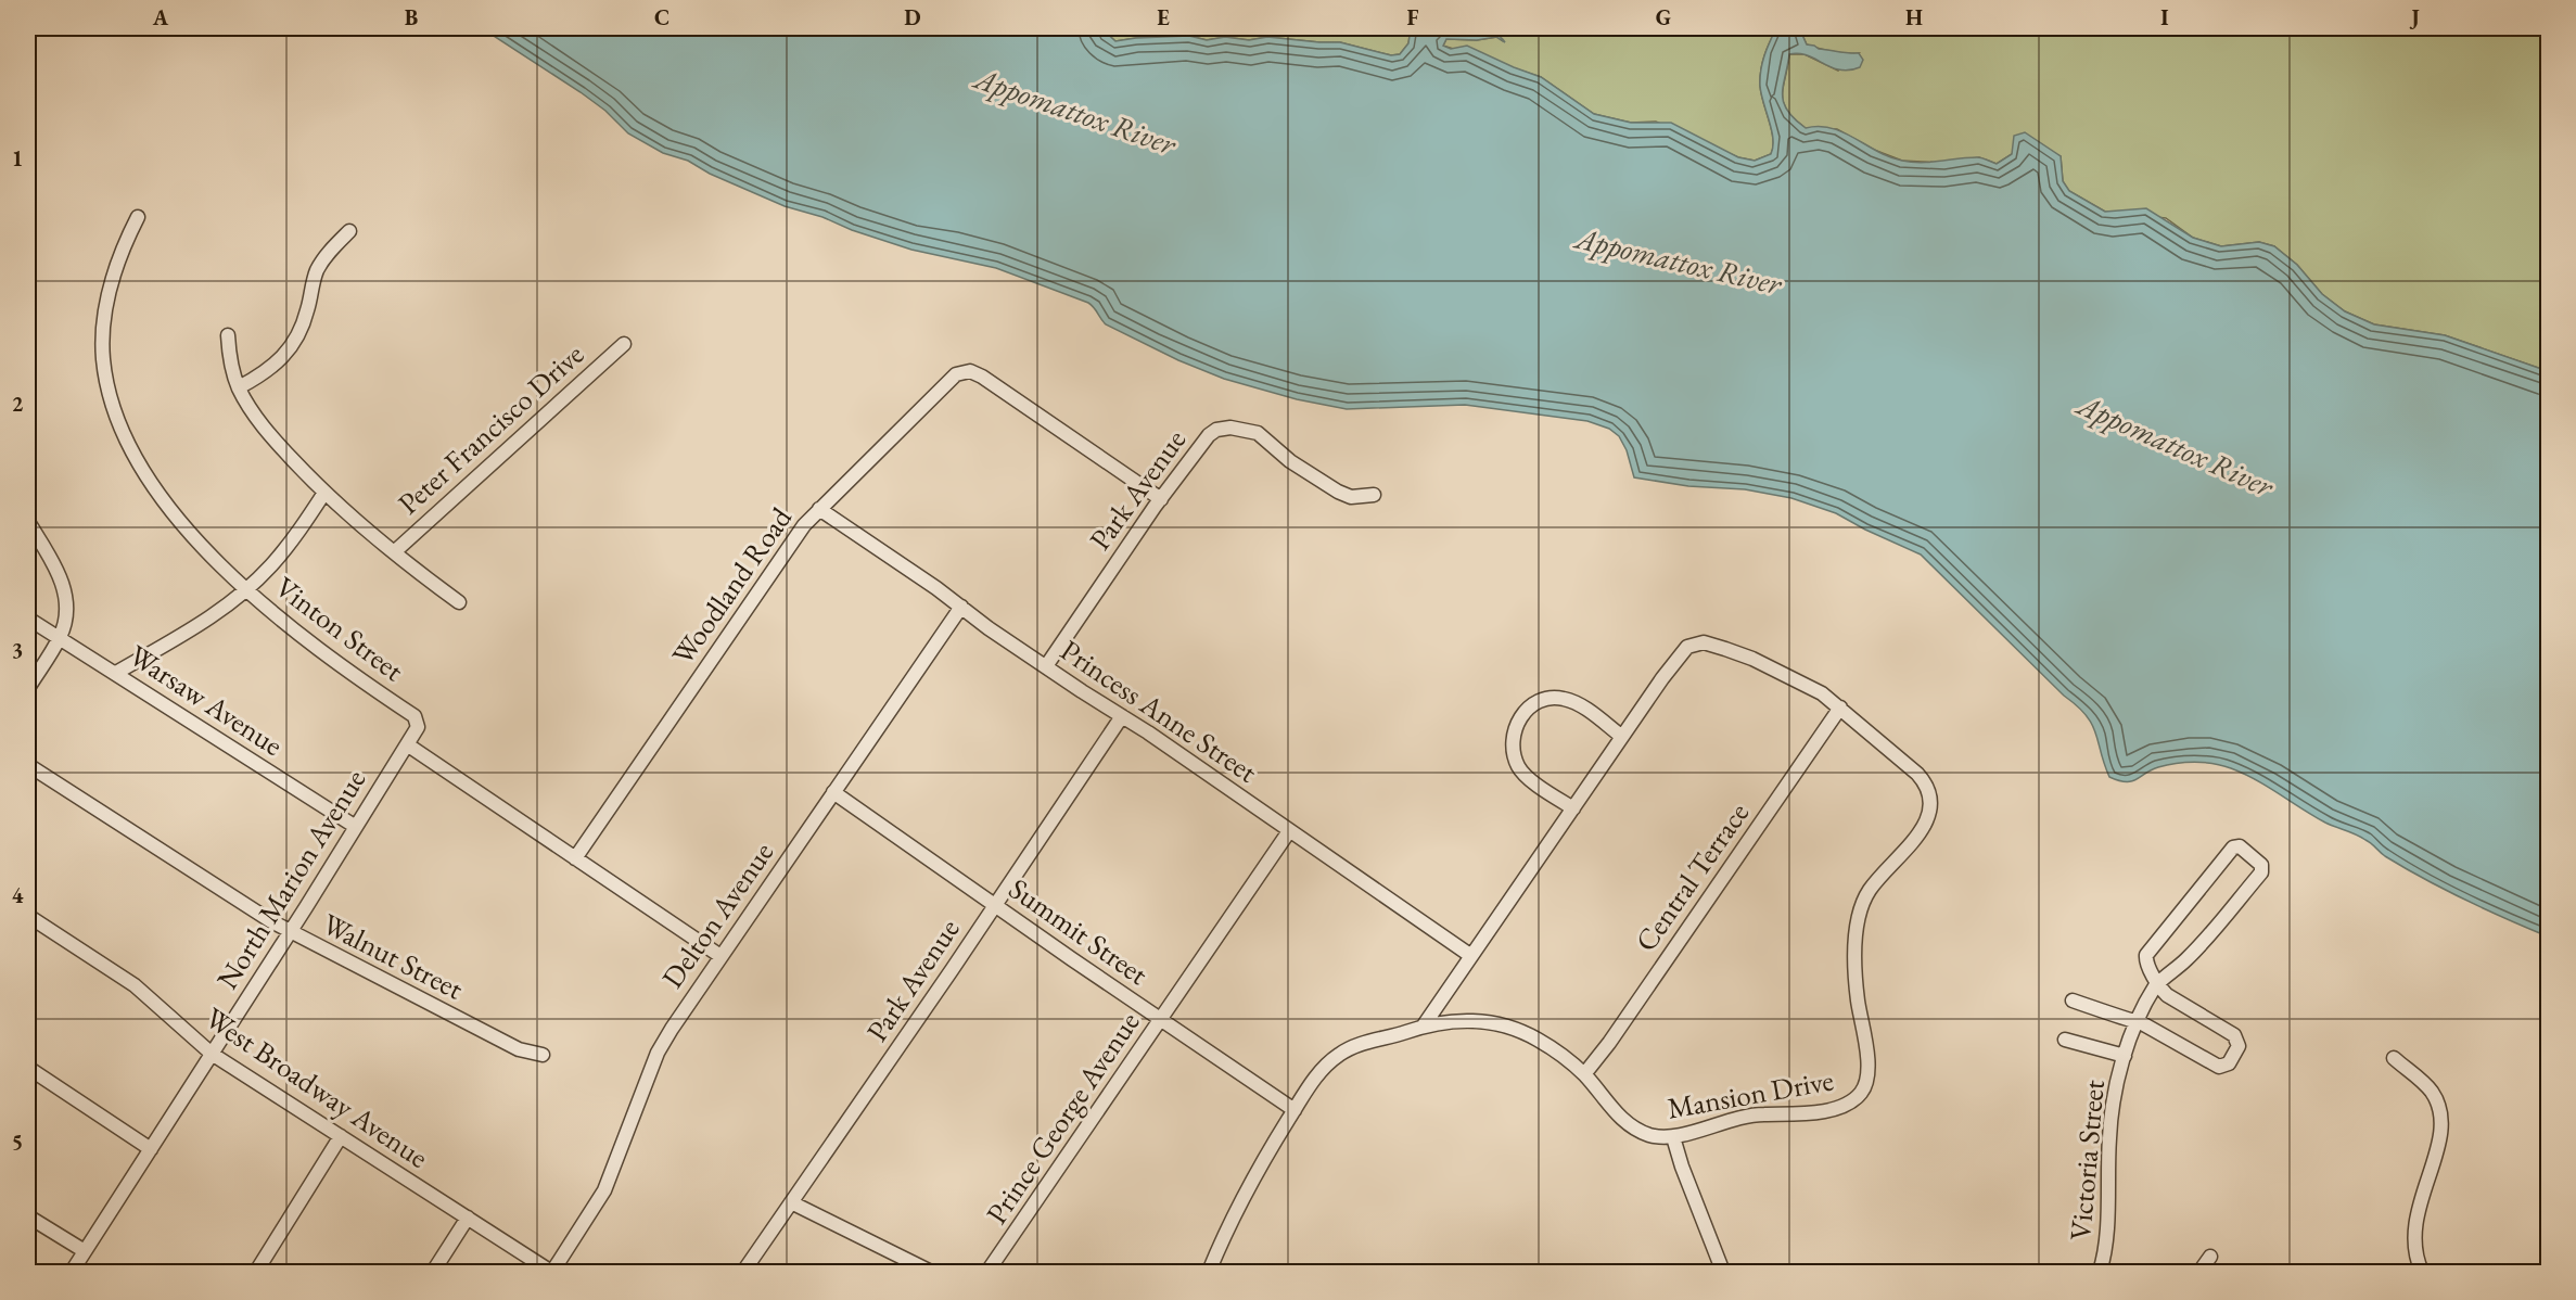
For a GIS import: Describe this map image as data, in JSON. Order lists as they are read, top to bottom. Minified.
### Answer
{"streets":{"street":["Peter Francisco Drive","Park Avenue","Woodland Road","Vinton Street","Warsaw Avenue","Princess Anne Street","Central Terrace","North Marion Avenue","Delton Avenue","Summit Street","Walnut Street","West Broadway Avenue","Mansion Drive","Prince George Avenue","Victoria Street"]},"crossings":[["Park Avenue","Woodland Road"],["Park Avenue","Princess Anne Street"],["Park Avenue","Summit Street"],["Woodland Road","Princess Anne Street"],["Vinton Street","North Marion Avenue"],["Warsaw Avenue","North Marion Avenue"],["Princess Anne Street","Delton Avenue"],["Princess Anne Street","Mansion Drive"],["Princess Anne Street","Prince George Avenue"],["Central Terrace","Mansion Drive"],["North Marion Avenue","Walnut Street"],["North Marion Avenue","West Broadway Avenue"],["Delton Avenue","Summit Street"],["Delton Avenue","West Broadway Avenue"],["Summit Street","Mansion Drive"],["Summit Street","Prince George Avenue"]],"water":["Appomattox River"],"grid":{"columns":["A","B","C","D","E","F","G","H","I","J"],"rows":["1","2","3","4","5"]}}
